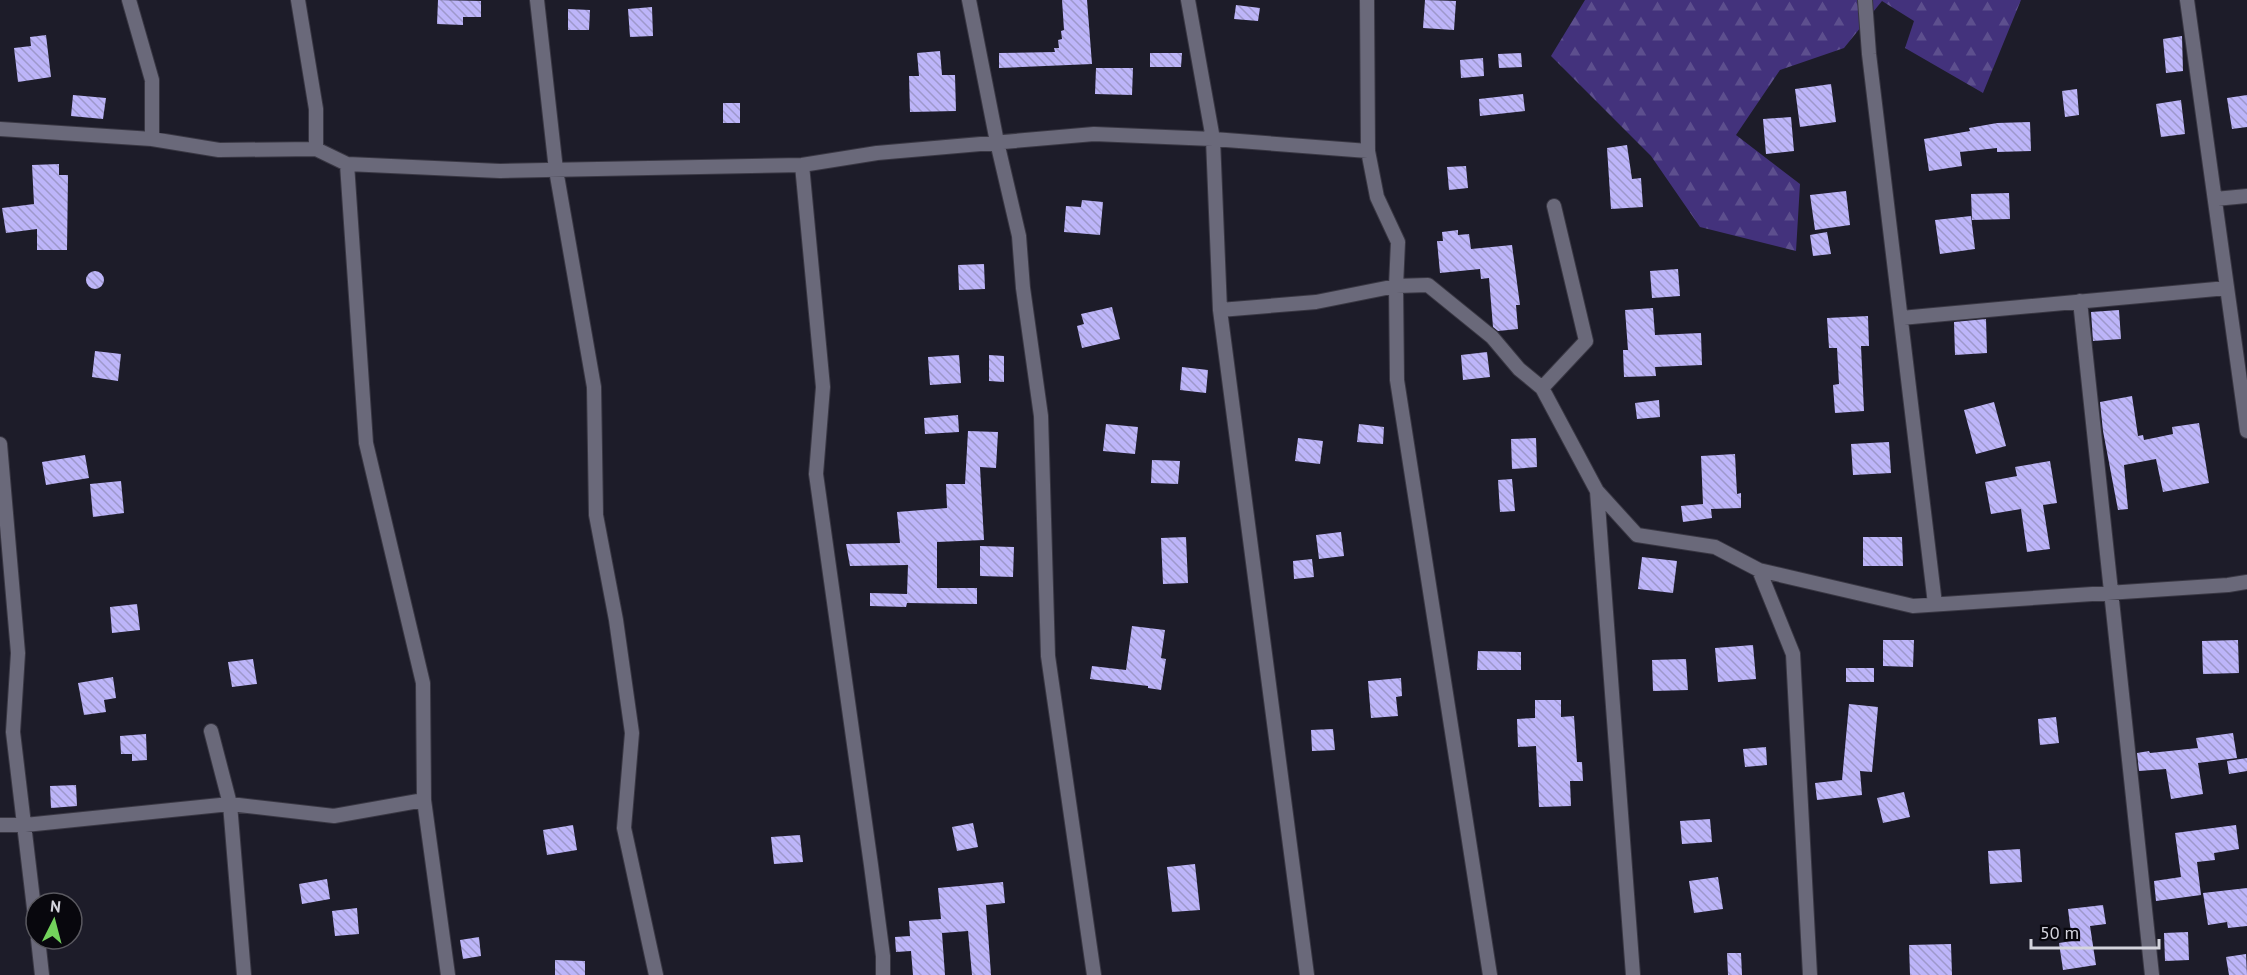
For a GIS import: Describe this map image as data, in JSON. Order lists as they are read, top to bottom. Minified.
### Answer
{"scale_bar":"50 m","north":"top"}
